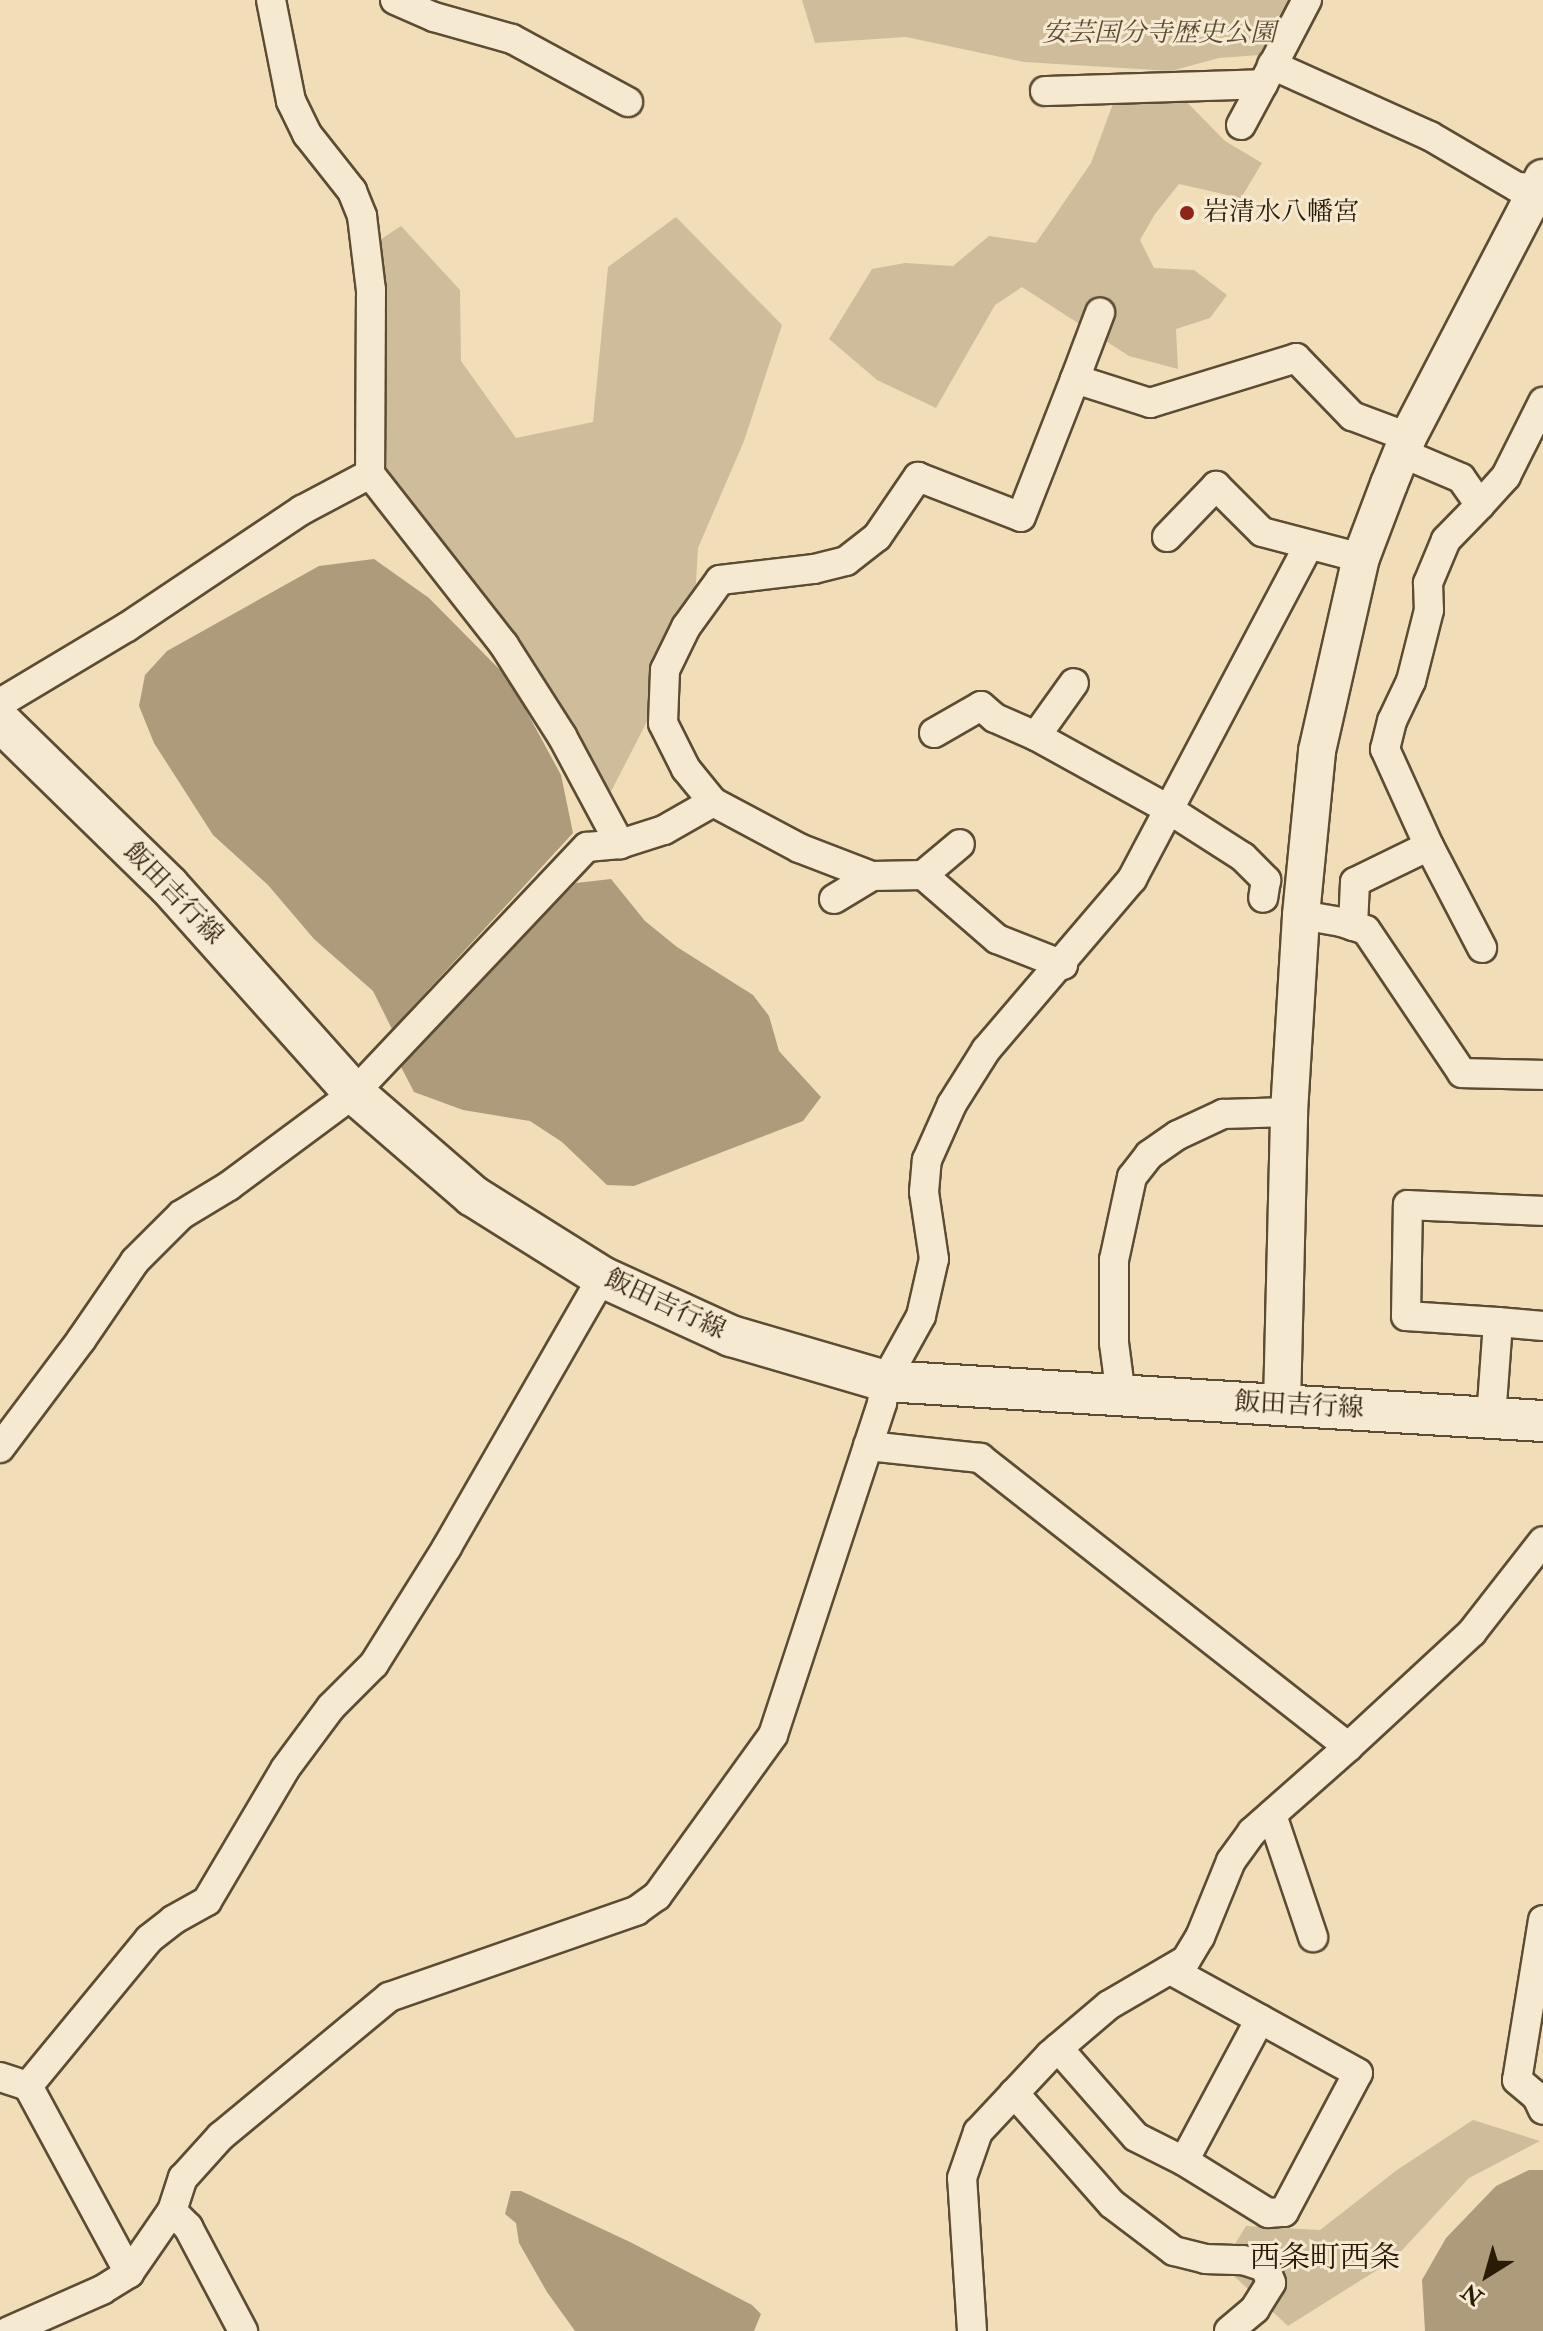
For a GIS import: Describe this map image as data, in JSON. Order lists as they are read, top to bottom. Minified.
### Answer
{"streets":{"main road":["飯田吉行線"]},"districts":["西条町西条"],"parks":["安芸国分寺歴史公園"],"places":["岩清水八幡宮"],"north":"bottom left"}
